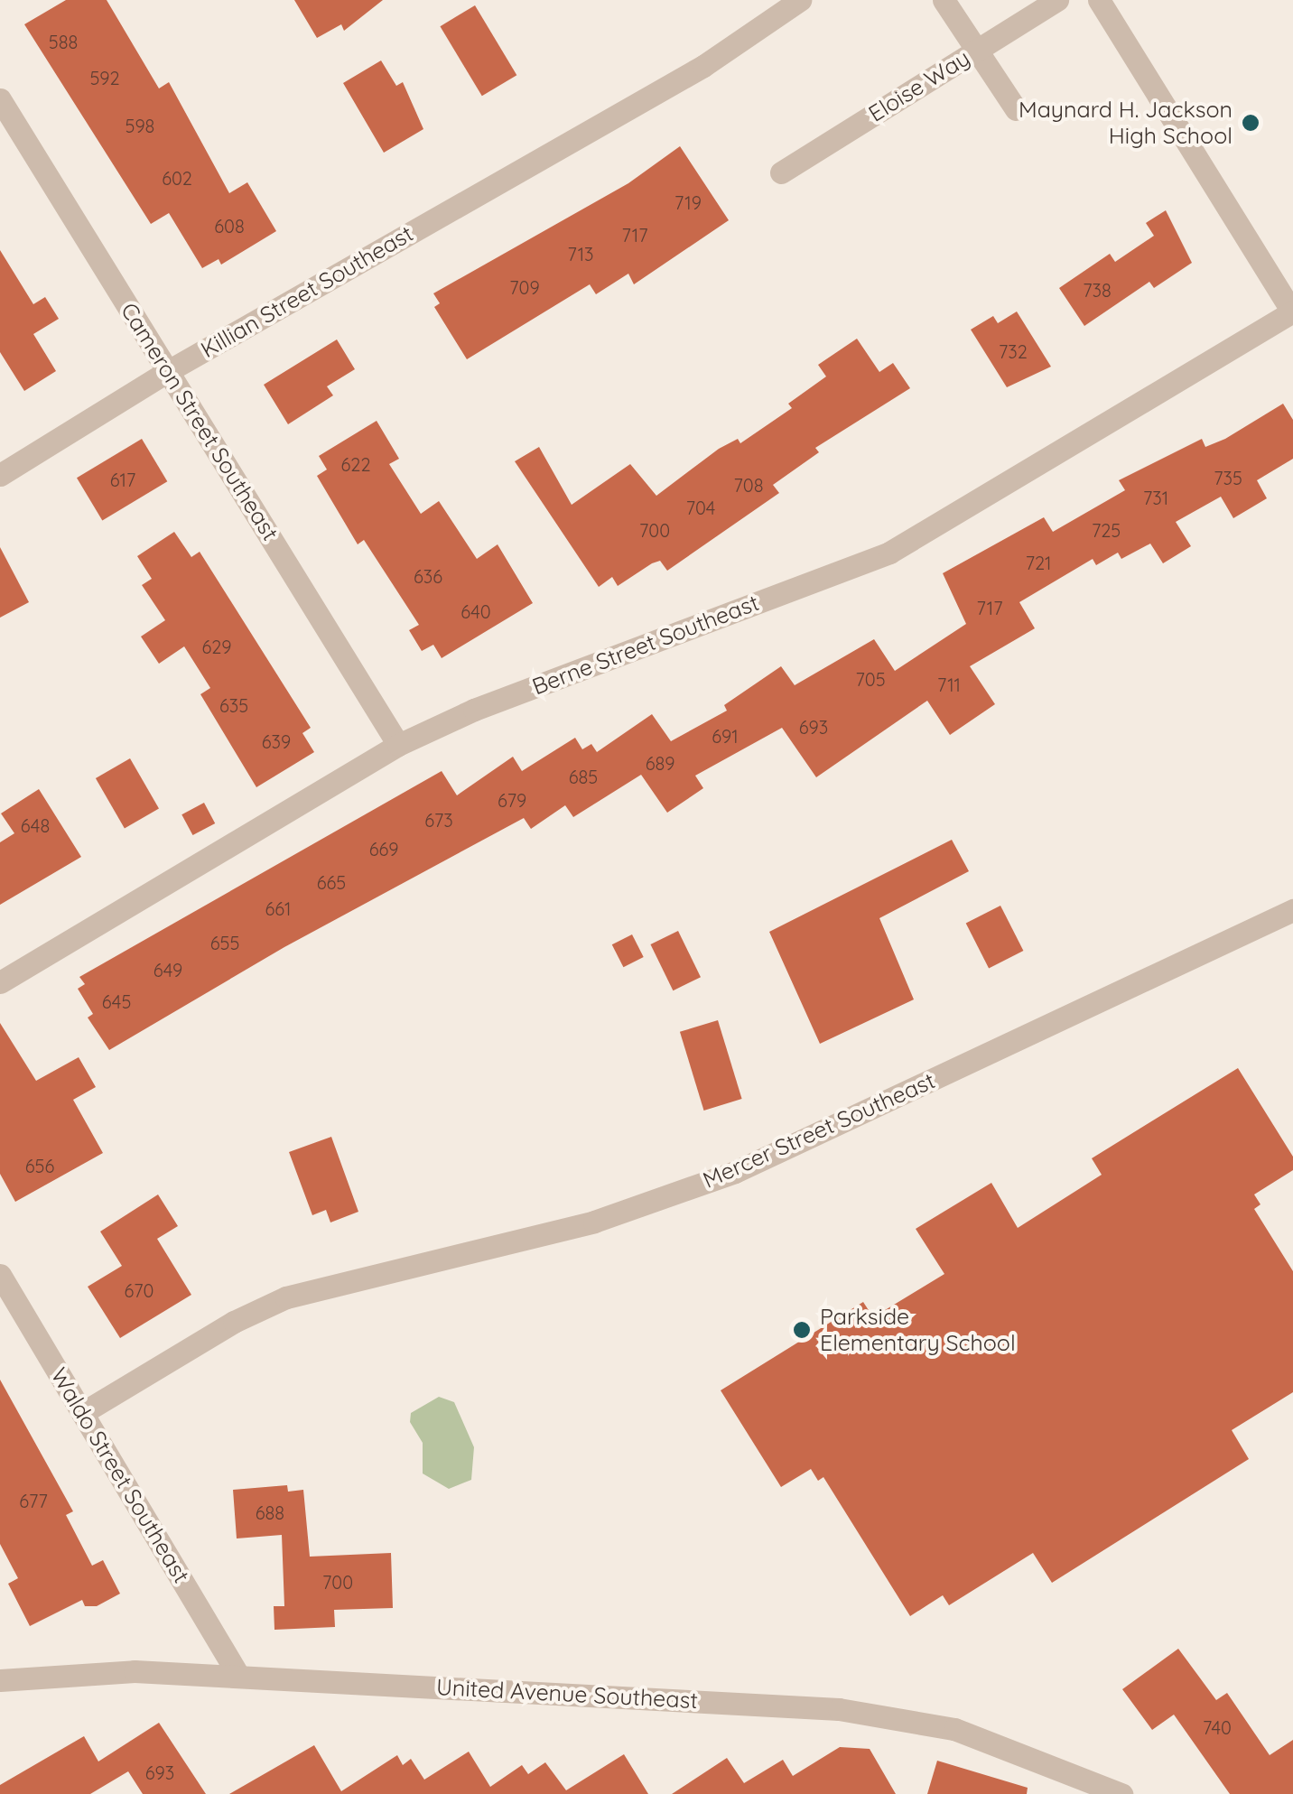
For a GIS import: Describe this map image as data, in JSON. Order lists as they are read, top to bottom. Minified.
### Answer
{"streets":{"street":["Eloise Way","Killian Street Southeast","Cameron Street Southeast","Berne Street Southeast","Mercer Street Southeast","Waldo Street Southeast","United Avenue Southeast"]},"crossings":[["Killian Street Southeast","Cameron Street Southeast"],["Cameron Street Southeast","Berne Street Southeast"],["Mercer Street Southeast","Waldo Street Southeast"],["Waldo Street Southeast","United Avenue Southeast"]],"places":["Maynard H. Jackson High School","Parkside Elementary School"],"house_numbers":["588","592","598","602","719","608","717","713","709","738","732","622","735","617","708","731","704","700","725","721","636","717","640","629","705","711","635","693","691","639","689","685","679","673","648","669","665","661","655","649","645","656","670","677","688","700","740","693"]}
